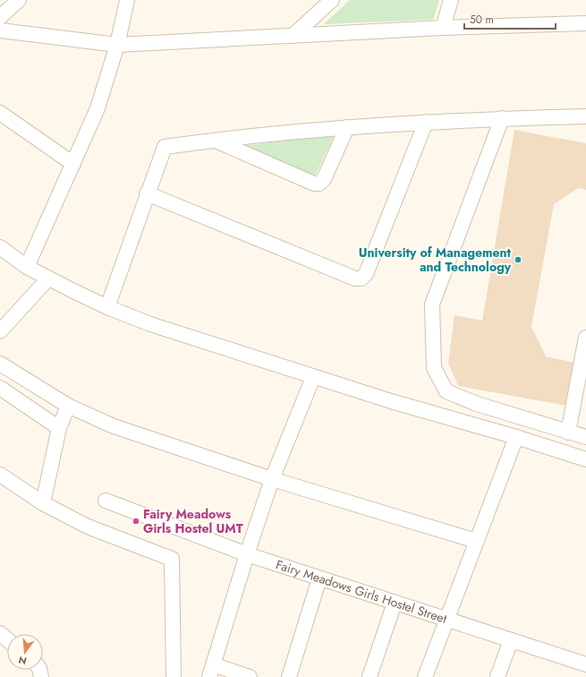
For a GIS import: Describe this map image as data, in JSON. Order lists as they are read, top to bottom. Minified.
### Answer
{"streets":{"street":["Fairy Meadows Girls Hostel Street"]},"places":["University of Management and Technology","Fairy Meadows Girls Hostel UMT"],"scale_bar":"50 m","north":"bottom"}
